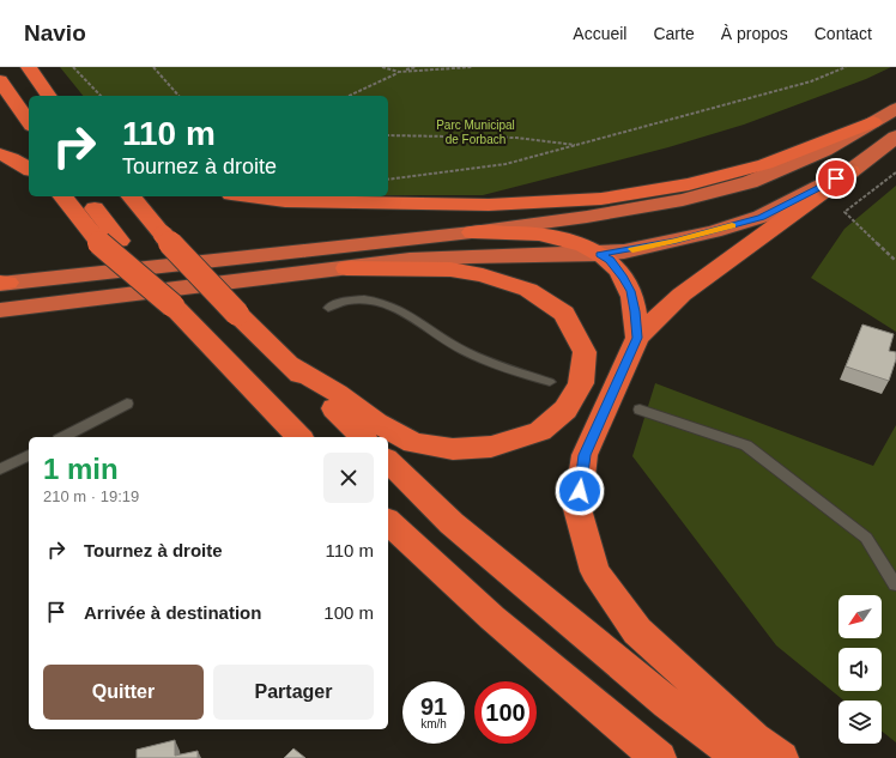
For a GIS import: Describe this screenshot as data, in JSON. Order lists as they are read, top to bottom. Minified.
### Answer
{"parks":["Parc Municipal de Forbach"],"north":"bottom left","page":{"header":"Navio","nav":["Accueil","Carte","À propos","Contact"],"turn":["110 m","Tournez à droite"],"heading":["1 min","210 m · 19:19"],"list":[{"name":"Tournez à droite","value":"110 m"},{"name":"Arrivée à destination","value":"100 m"}],"buttons":["Quitter","Partager"],"speed":"91 km/h","limit":"100"}}
